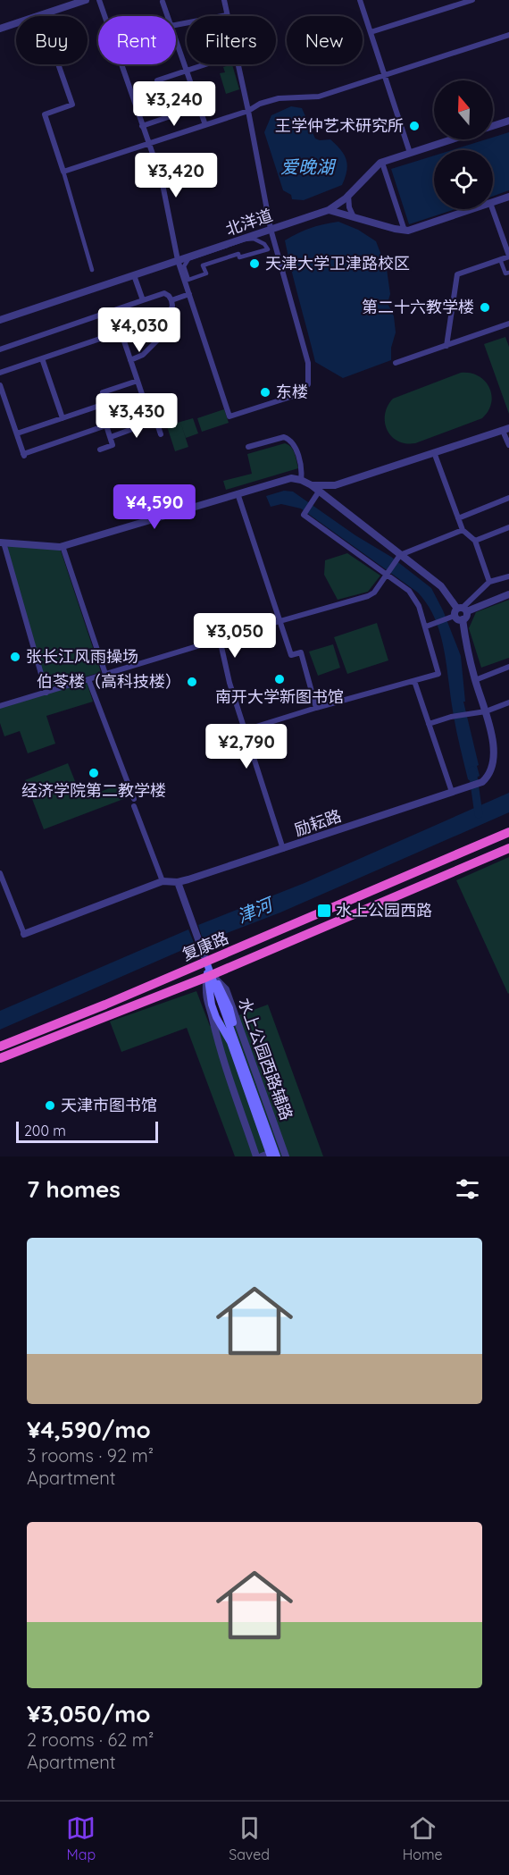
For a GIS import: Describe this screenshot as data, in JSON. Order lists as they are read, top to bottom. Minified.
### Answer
{"streets":{"highway":["复康路"],"street":["北洋道","励耘路","水上公园西路辅路"]},"crossings":[["复康路","水上公园西路辅路"]],"water":["爱晚湖","津河"],"places":{"other":["王学仲艺术研究所","天津大学卫津路校区","第二十六教学楼","东楼","张长江风雨操场","南开大学新图书馆","伯苓楼（高科技楼）","经济学院第二教学楼","天津市图书馆"],"transit":["水上公园西路"]},"scale_bar":"200 m","north":"top","page":{"chip":["Buy","Rent","Filters","New"],"price":["¥3,240","¥3,420","¥4,030","¥3,430","¥4,590","¥3,050","¥2,790"],"scale":"200 m","heading":"7 homes","list":[{"name":"¥4,590/mo","note":"3 rooms · 92 m² · Apartment"},{"name":"¥3,050/mo","note":"2 rooms · 62 m² · Apartment"}],"tabs":["Map","Saved","Home"]}}
